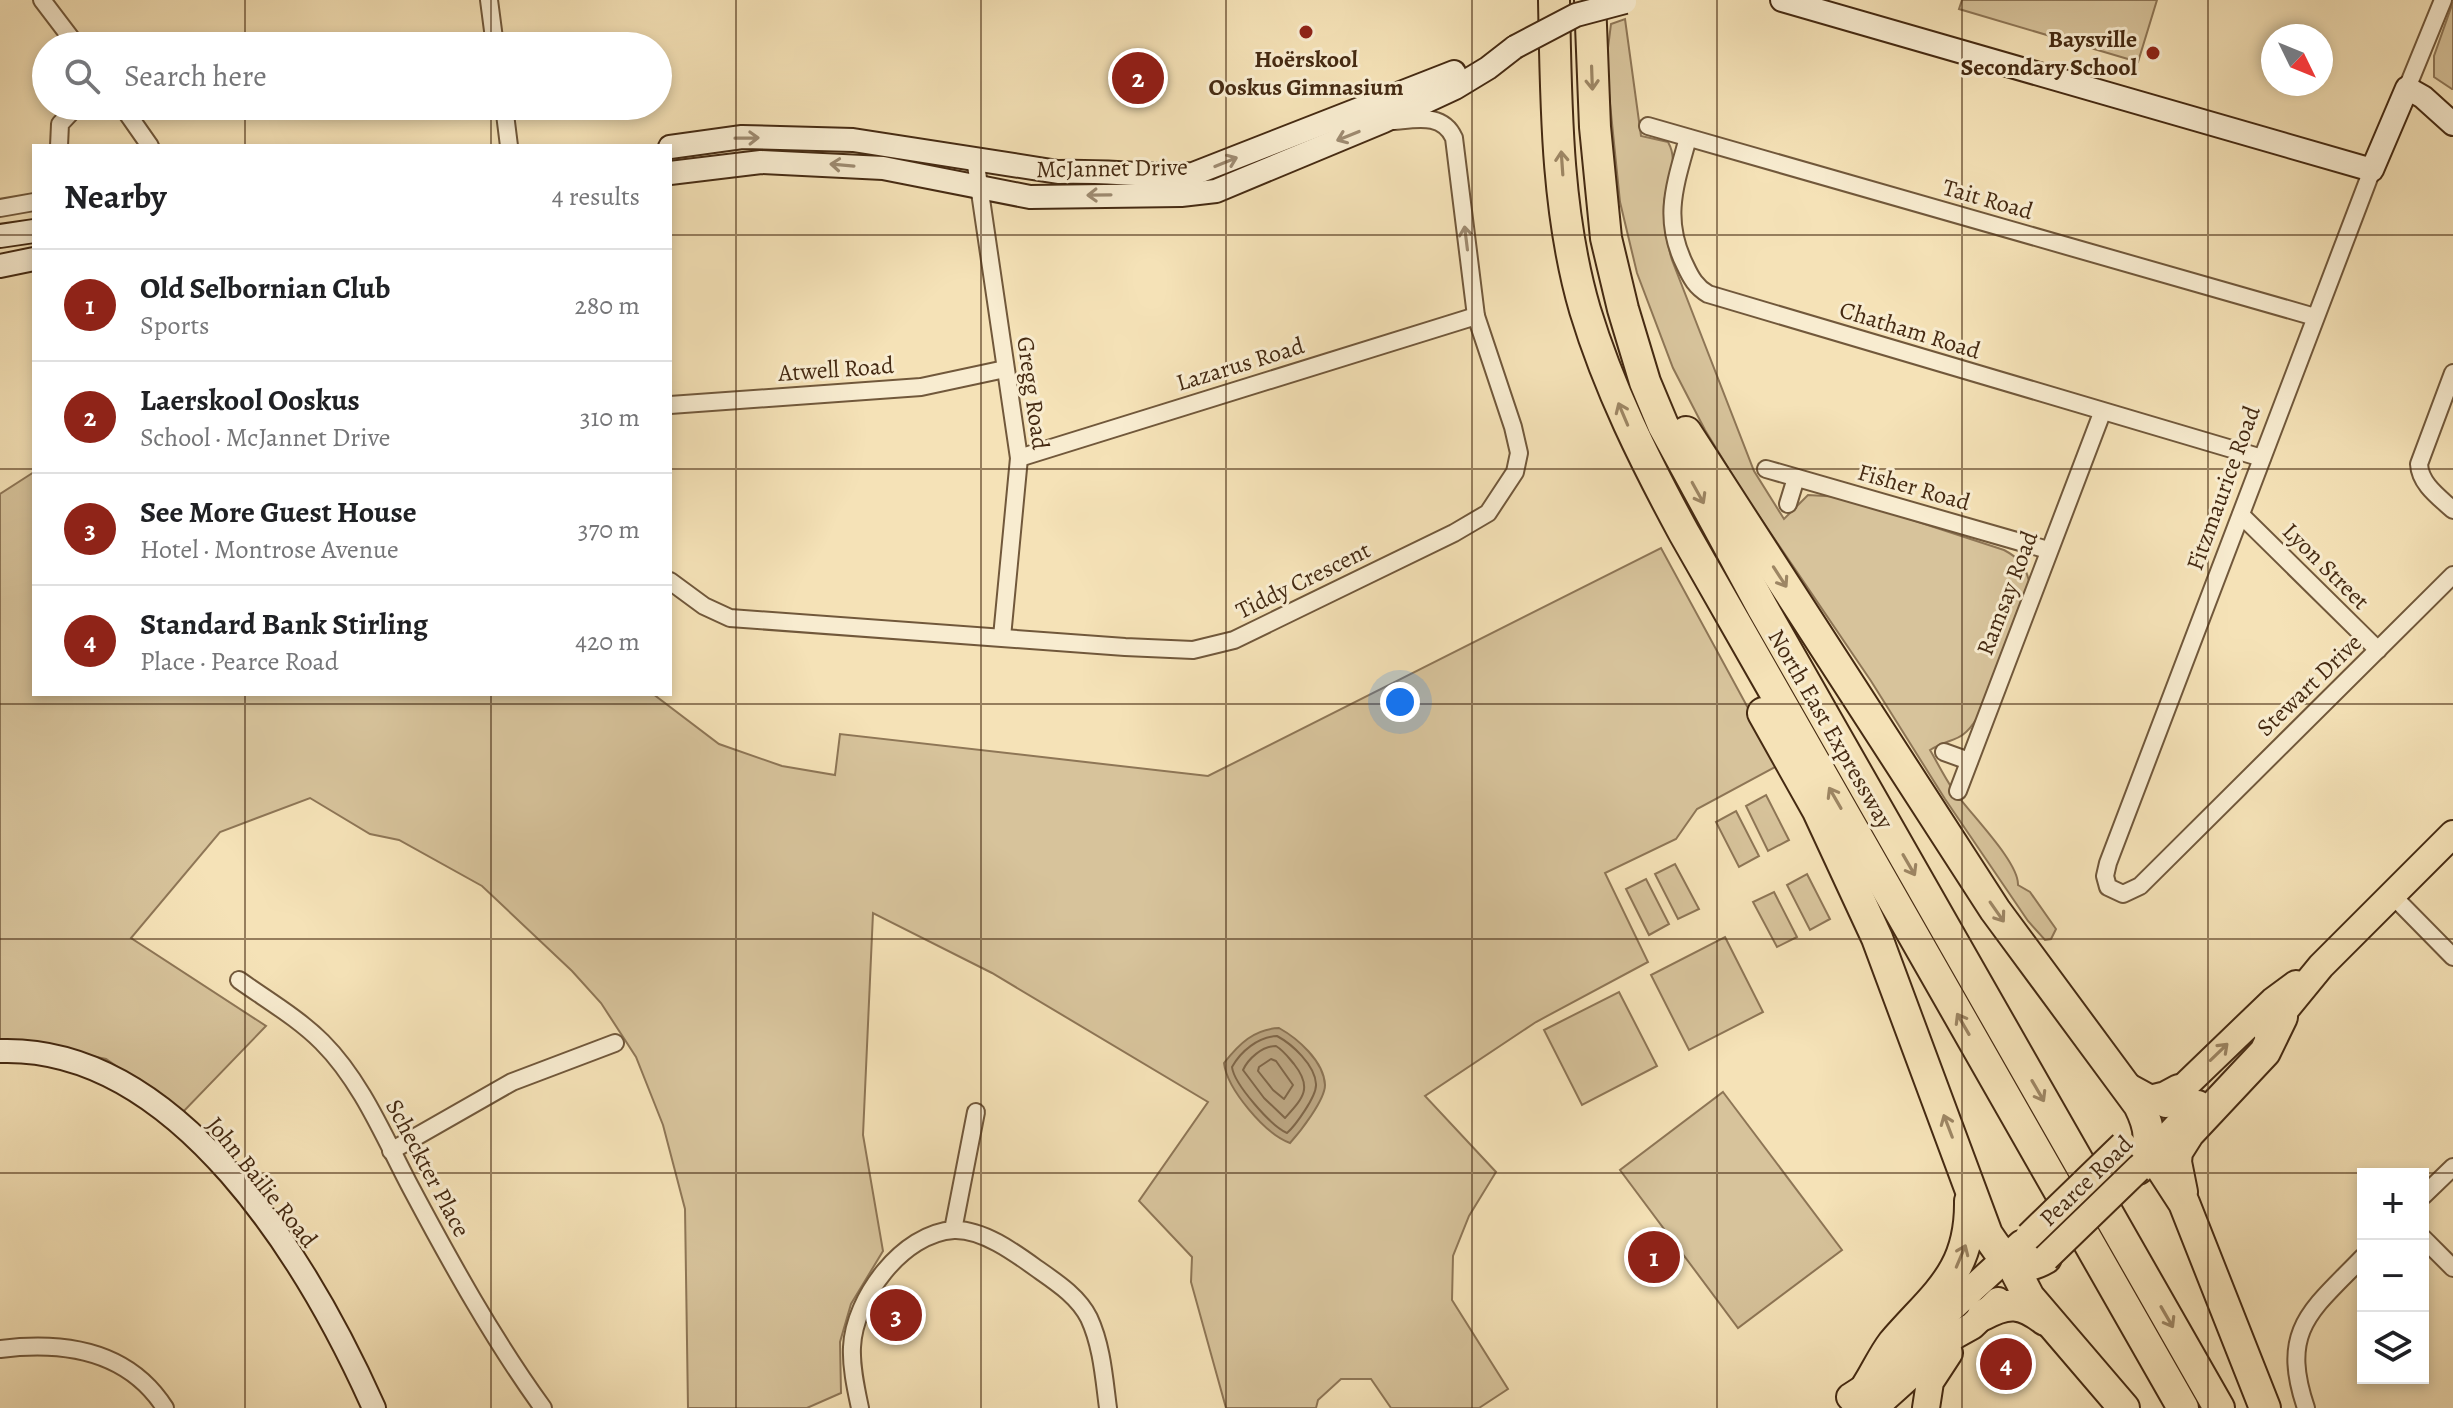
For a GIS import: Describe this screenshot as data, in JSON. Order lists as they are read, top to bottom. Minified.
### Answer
{"streets":{"highway":["North East Expressway"],"main road":["Pearce Road"],"street":["McJannet Drive","Tait Road","Chatham Road","Lazarus Road","Atwell Road","Gregg Road","Fisher Road","Fitzmaurice Road","Lyon Street","Tiddy Crescent","Ramsay Road","Stewart Drive","Scheckter Place","John Bailie Road"]},"crossings":[["McJannet Drive","Gregg Road"],["McJannet Drive","Tiddy Crescent"],["Tait Road","Chatham Road"],["Tait Road","Fitzmaurice Road"],["Chatham Road","Fitzmaurice Road"],["Chatham Road","Ramsay Road"],["Lazarus Road","Gregg Road"],["Lazarus Road","Tiddy Crescent"],["Atwell Road","Gregg Road"],["Gregg Road","Tiddy Crescent"],["Fisher Road","Ramsay Road"],["Fitzmaurice Road","Lyon Street"],["Fitzmaurice Road","Stewart Drive"],["Lyon Street","Stewart Drive"]],"places":["Hoërskool Ooskus Gimnasium","Baysville Secondary School"],"north":"bottom right","page":{"search":"Search here","pins":["2","1","3","4"],"heading":["Nearby","4 results"],"list":[{"mark":"1","name":"Old Selbornian Club","note":"Sports","value":"280 m"},{"mark":"2","name":"Laerskool Ooskus","note":"School · McJannet Drive","value":"310 m"},{"mark":"3","name":"See More Guest House","note":"Hotel · Montrose Avenue","value":"370 m"},{"mark":"4","name":"Standard Bank Stirling","note":"Place · Pearce Road","value":"420 m"}],"map_buttons":["+","−"]}}
